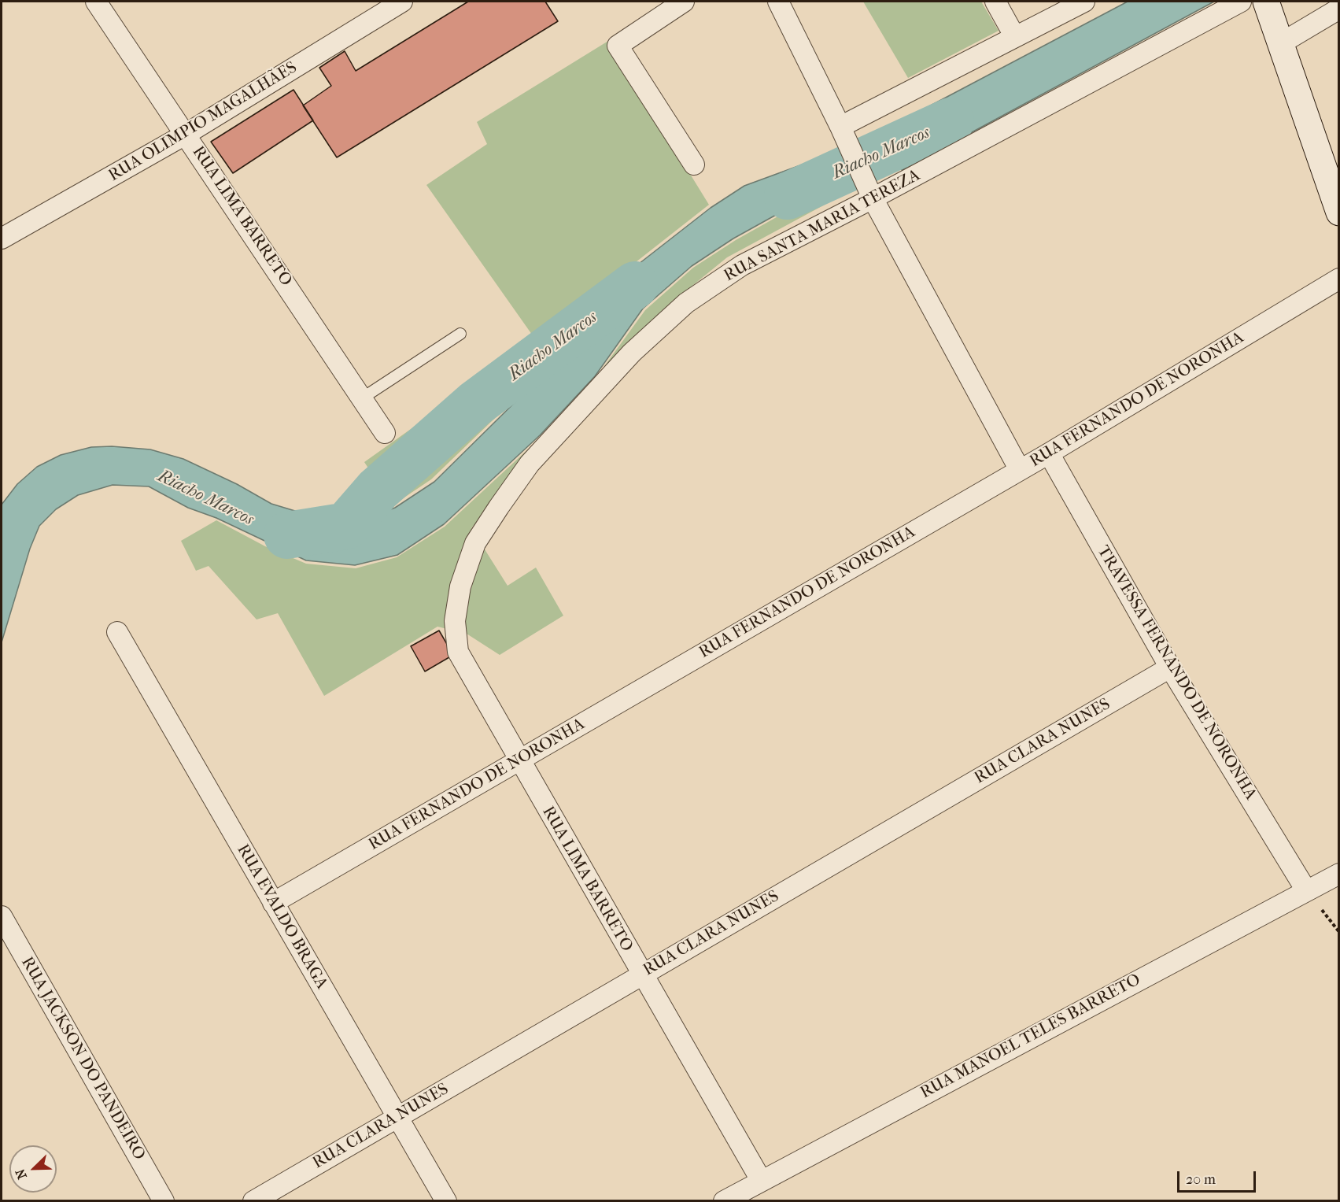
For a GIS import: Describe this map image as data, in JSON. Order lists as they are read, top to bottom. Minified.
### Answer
{"streets":{"street":["RUA OLIMPIO MAGALHÃES","RUA LIMA BARRETO","RUA SANTA MARIA TEREZA","RUA FERNANDO DE NORONHA","TRAVESSA FERNANDO DE NORONHA","RUA CLARA NUNES","RUA EVALDO BRAGA","RUA MANOEL TELES BARRETO","RUA JACKSON DO PANDEIRO"]},"crossings":[["RUA OLIMPIO MAGALHÃES","RUA LIMA BARRETO"],["RUA LIMA BARRETO","RUA SANTA MARIA TEREZA"],["RUA LIMA BARRETO","RUA FERNANDO DE NORONHA"],["RUA LIMA BARRETO","RUA CLARA NUNES"],["RUA LIMA BARRETO","RUA MANOEL TELES BARRETO"],["RUA FERNANDO DE NORONHA","TRAVESSA FERNANDO DE NORONHA"],["RUA FERNANDO DE NORONHA","RUA EVALDO BRAGA"],["TRAVESSA FERNANDO DE NORONHA","RUA CLARA NUNES"],["TRAVESSA FERNANDO DE NORONHA","RUA MANOEL TELES BARRETO"],["RUA CLARA NUNES","RUA EVALDO BRAGA"]],"water":["Riacho Marcos"],"scale_bar":"20 m","north":"bottom left"}
